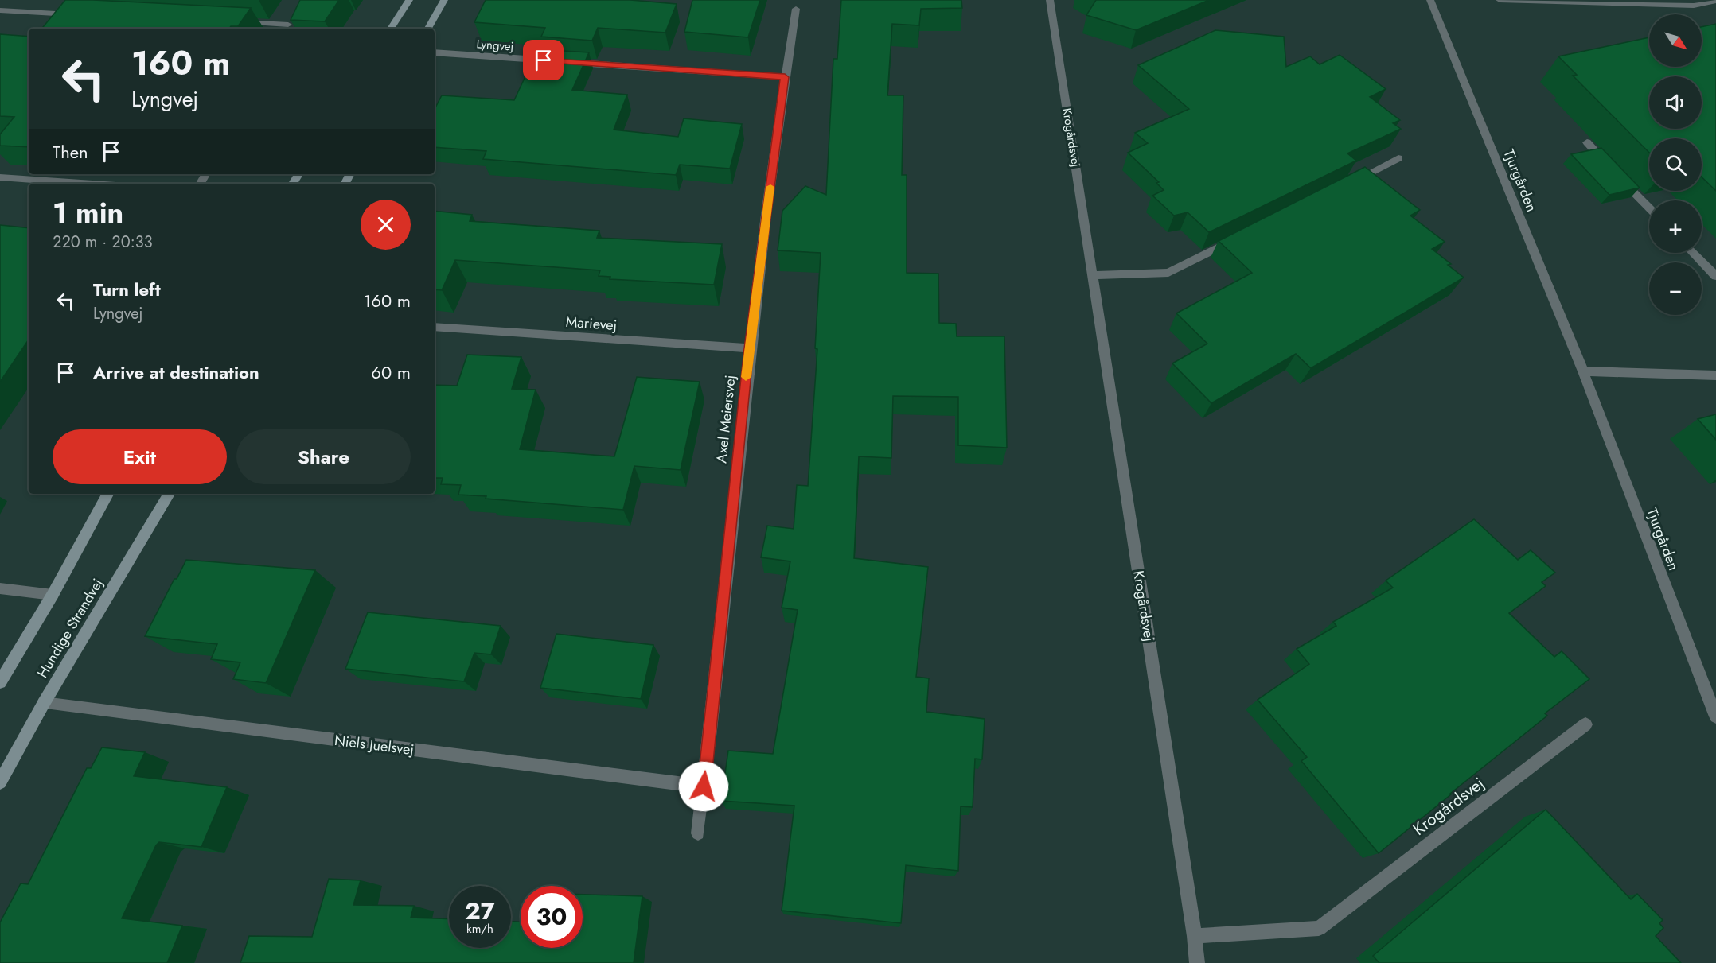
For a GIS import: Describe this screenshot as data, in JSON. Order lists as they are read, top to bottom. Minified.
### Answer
{"streets":{"main road":["Hundige Strandvej"],"street":["Lyngvej","Krogårdsvej","Tjurgården","Marievej","Axel Meiersvej","Niels Juelsvej"]},"crossings":[["Lyngvej","Axel Meiersvej"],["Marievej","Axel Meiersvej"],["Axel Meiersvej","Niels Juelsvej"],["Hundige Strandvej","Niels Juelsvej"]],"north":"bottom right","page":{"map_buttons":["+","−"],"turn":["160 m","Lyngvej"],"then":"Then","heading":["1 min","220 m · 20:33"],"list":[{"name":"Turn left","note":"Lyngvej","value":"160 m"},{"name":"Arrive at destination","value":"60 m"}],"buttons":["Exit","Share"],"speed":"27 km/h","limit":"30"}}
